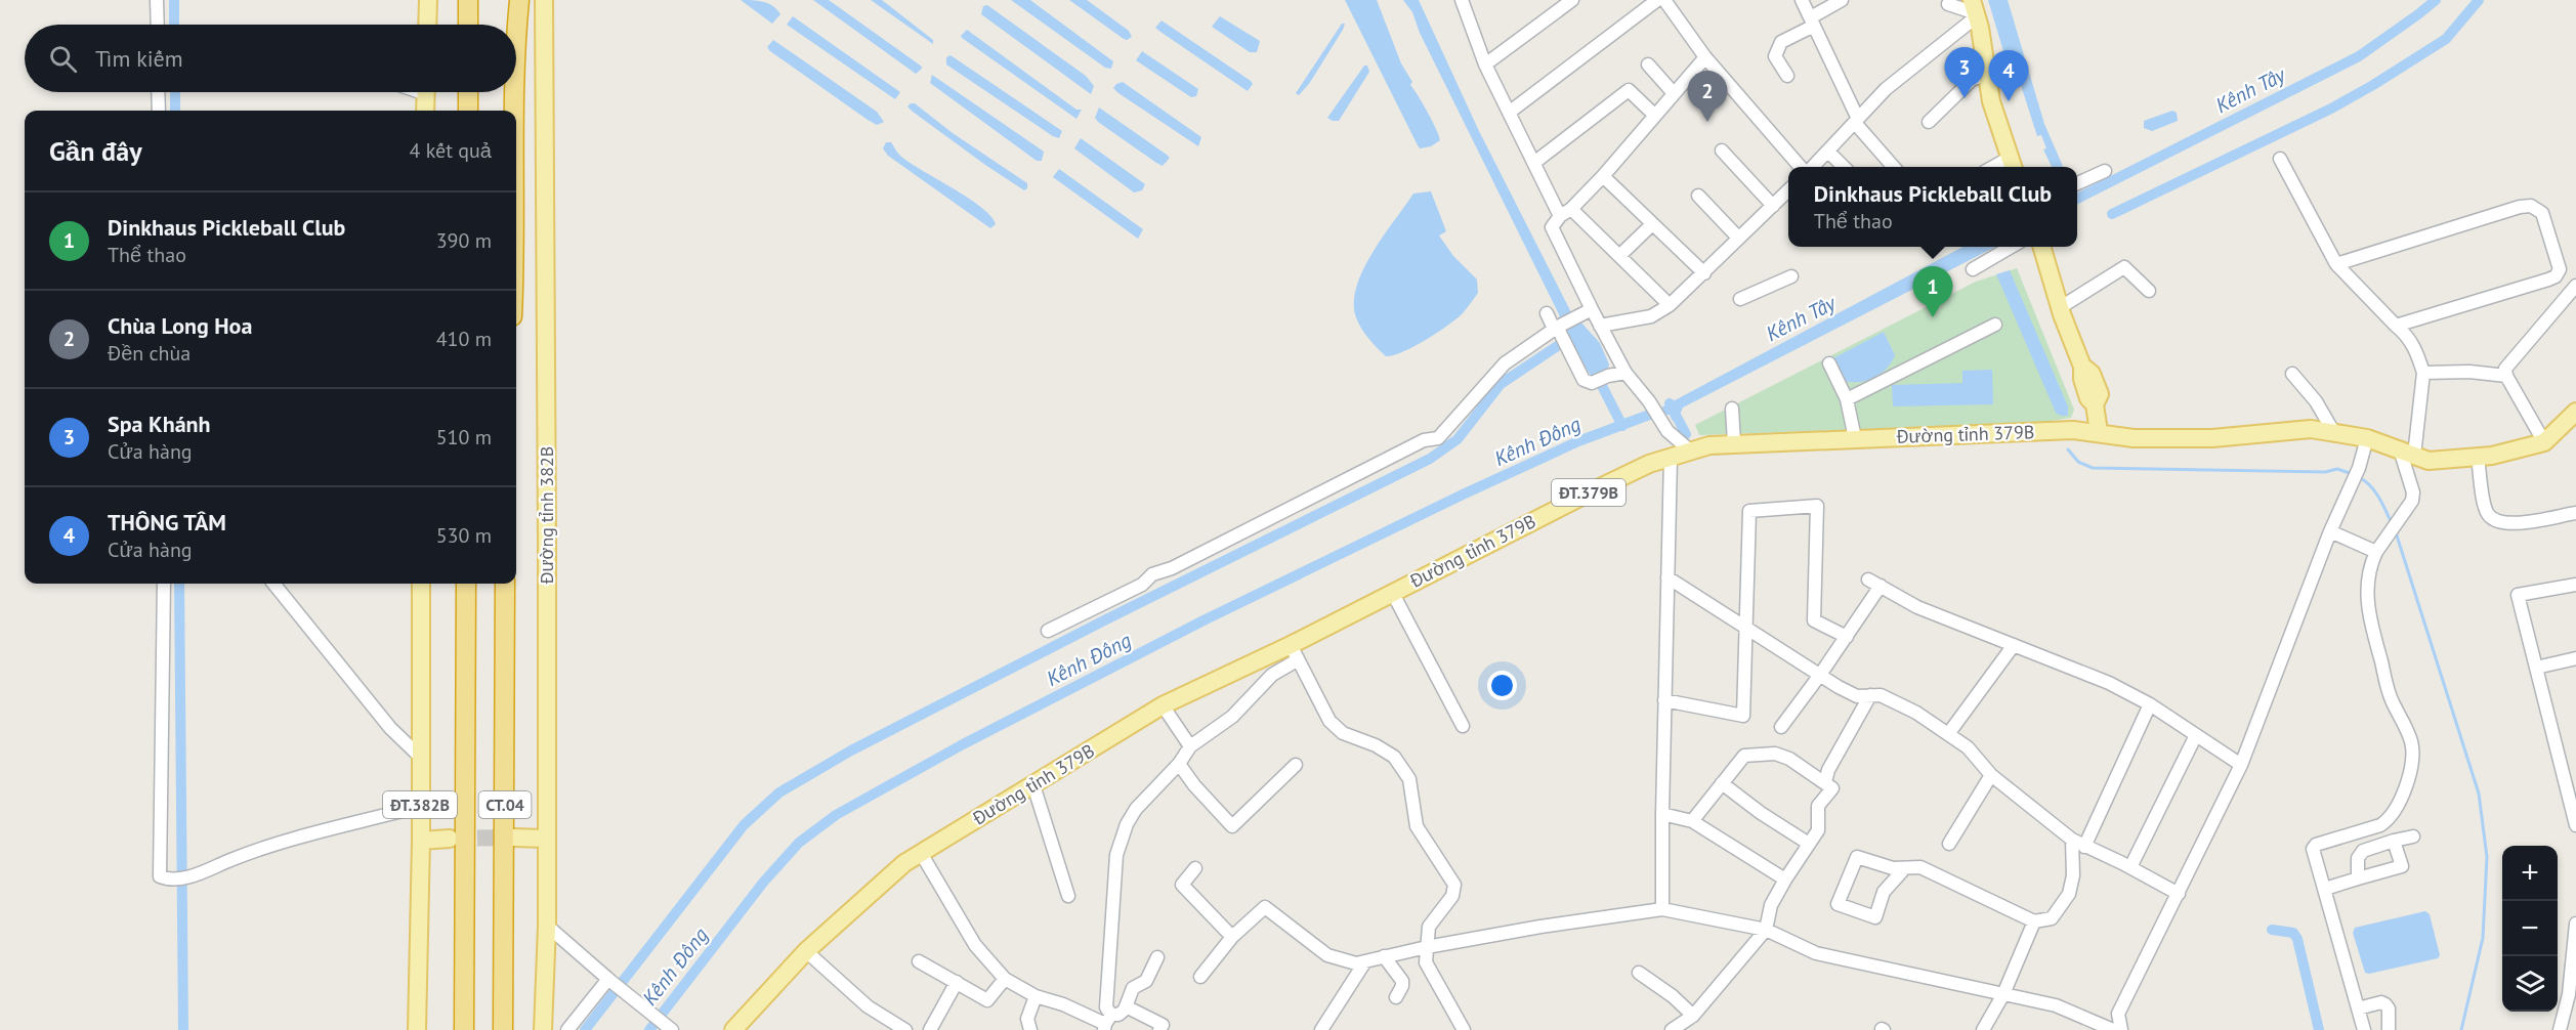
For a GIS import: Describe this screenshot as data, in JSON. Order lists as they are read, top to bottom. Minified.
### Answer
{"streets":{"highway":["CT.04"],"main road":["Đường tỉnh 379B","ĐT.379B","Đường tỉnh 382B","ĐT.382B"]},"water":["Kênh Tây","Kênh Đông"],"page":{"search":"Tìm kiếm","pins":["3","4","2","1"],"heading":["Gần đây","4 kết quả"],"popup":["Dinkhaus Pickleball Club","Thể thao"],"list":[{"mark":"1","name":"Dinkhaus Pickleball Club","note":"Thể thao","value":"390 m"},{"mark":"2","name":"Chùa Long Hoa","note":"Đền chùa","value":"410 m"},{"mark":"3","name":"Spa Khánh","note":"Cửa hàng","value":"510 m"},{"mark":"4","name":"THÔNG TÂM","note":"Cửa hàng","value":"530 m"}],"map_buttons":["+","−"]}}
